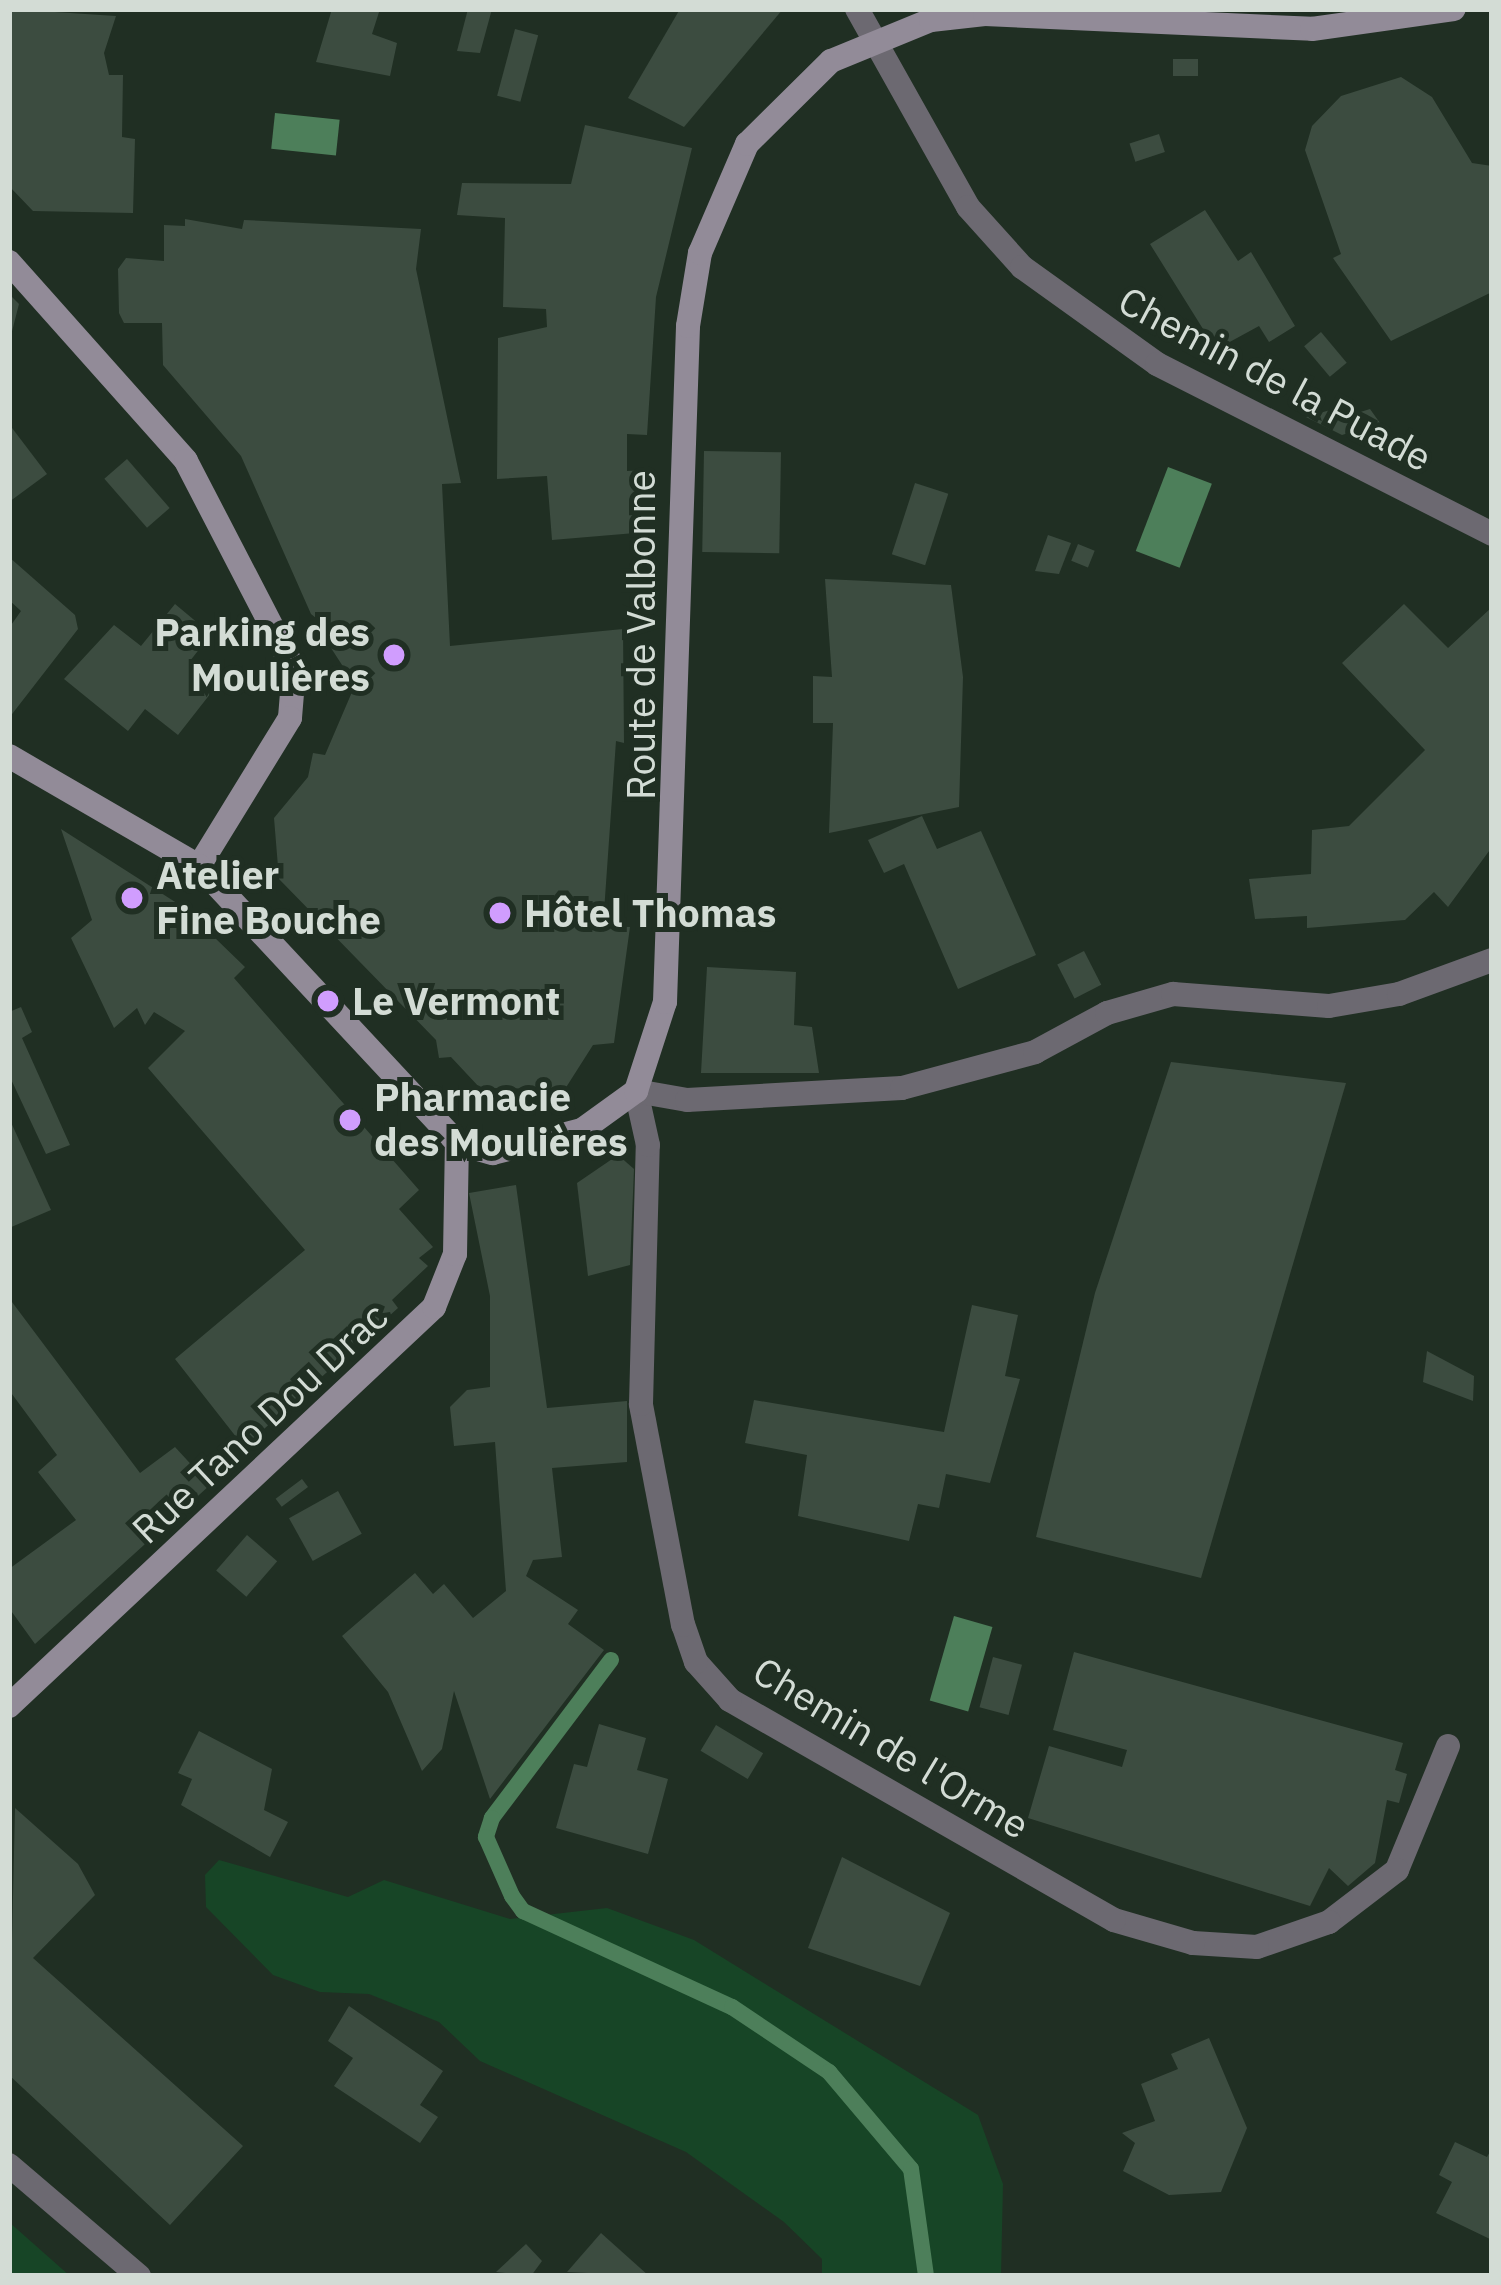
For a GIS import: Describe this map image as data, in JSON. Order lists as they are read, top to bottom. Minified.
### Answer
{"streets":{"street":["Chemin de la Puade","Route de Valbonne","Rue Tano Dou Drac","Chemin de l'Orme"]},"crossings":[["Chemin de la Puade","Route de Valbonne"],["Route de Valbonne","Chemin de l'Orme"]],"places":["Parking des Moulières","Atelier Fine Bouche","Hôtel Thomas","Le Vermont","Pharmacie des Moulières"]}
